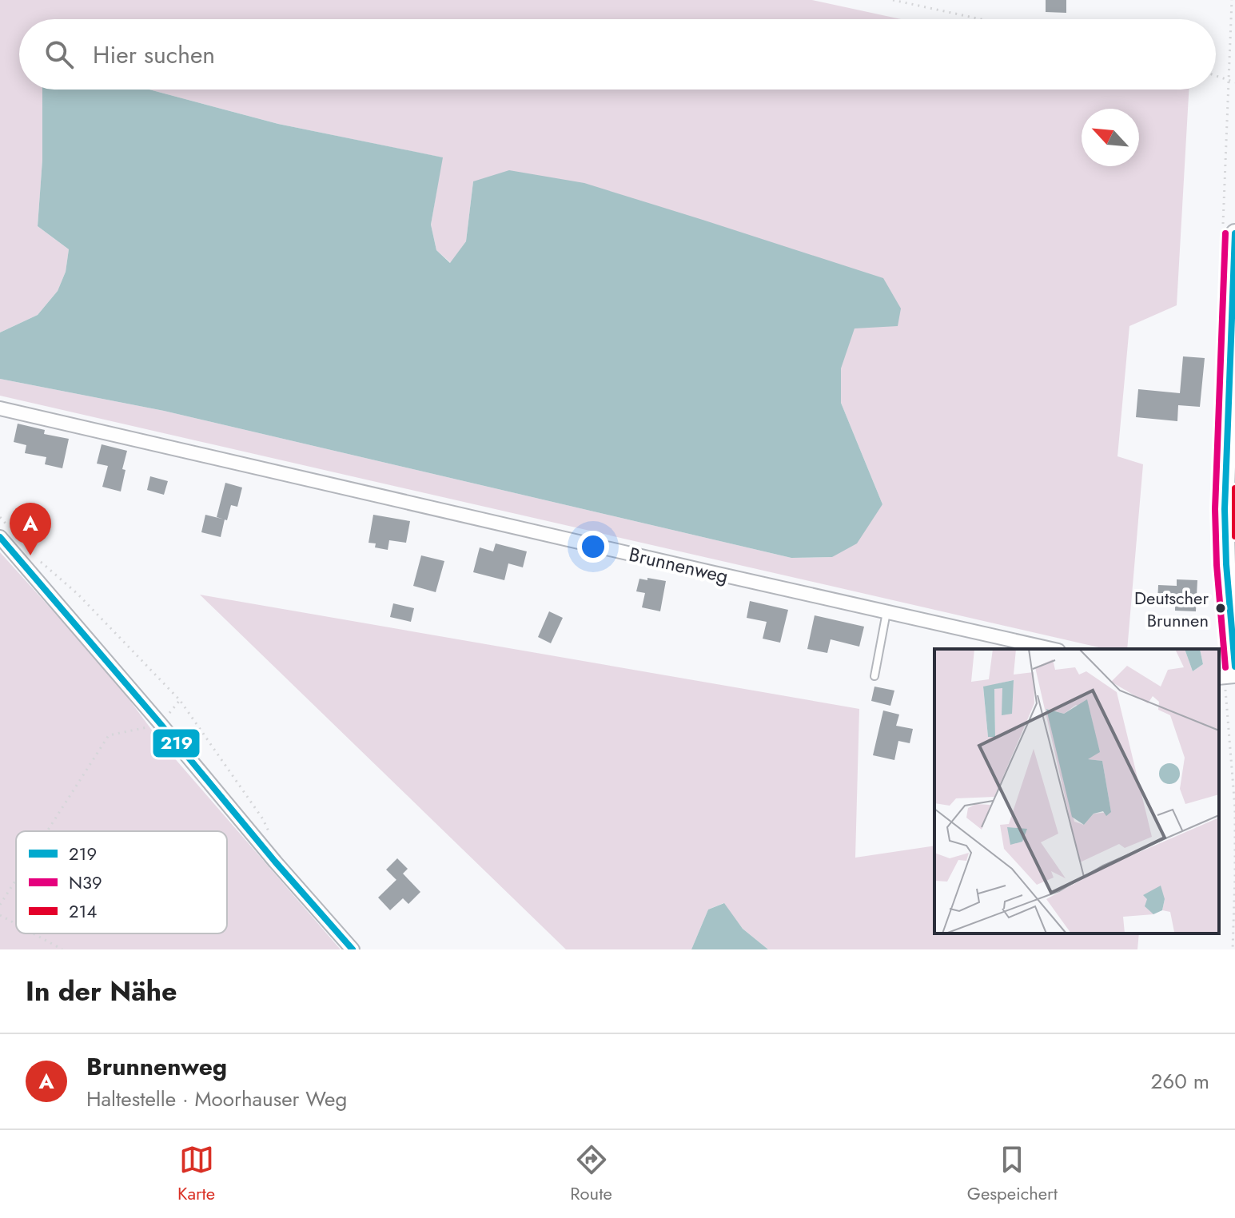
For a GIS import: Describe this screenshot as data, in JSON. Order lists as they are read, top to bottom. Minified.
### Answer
{"streets":{"street":["Brunnenweg"]},"places":["Deutscher Brunnen"],"lines":["transit line 219","transit line N39","transit line 214"],"legend":["219","N39","214"],"north":"top left","page":{"search":"Hier suchen","pins":"A","heading":"In der Nähe","list":[{"mark":"A","name":"Brunnenweg","note":"Haltestelle · Moorhauser Weg","value":"260 m"}],"nav":["Karte","Route","Gespeichert"]}}
